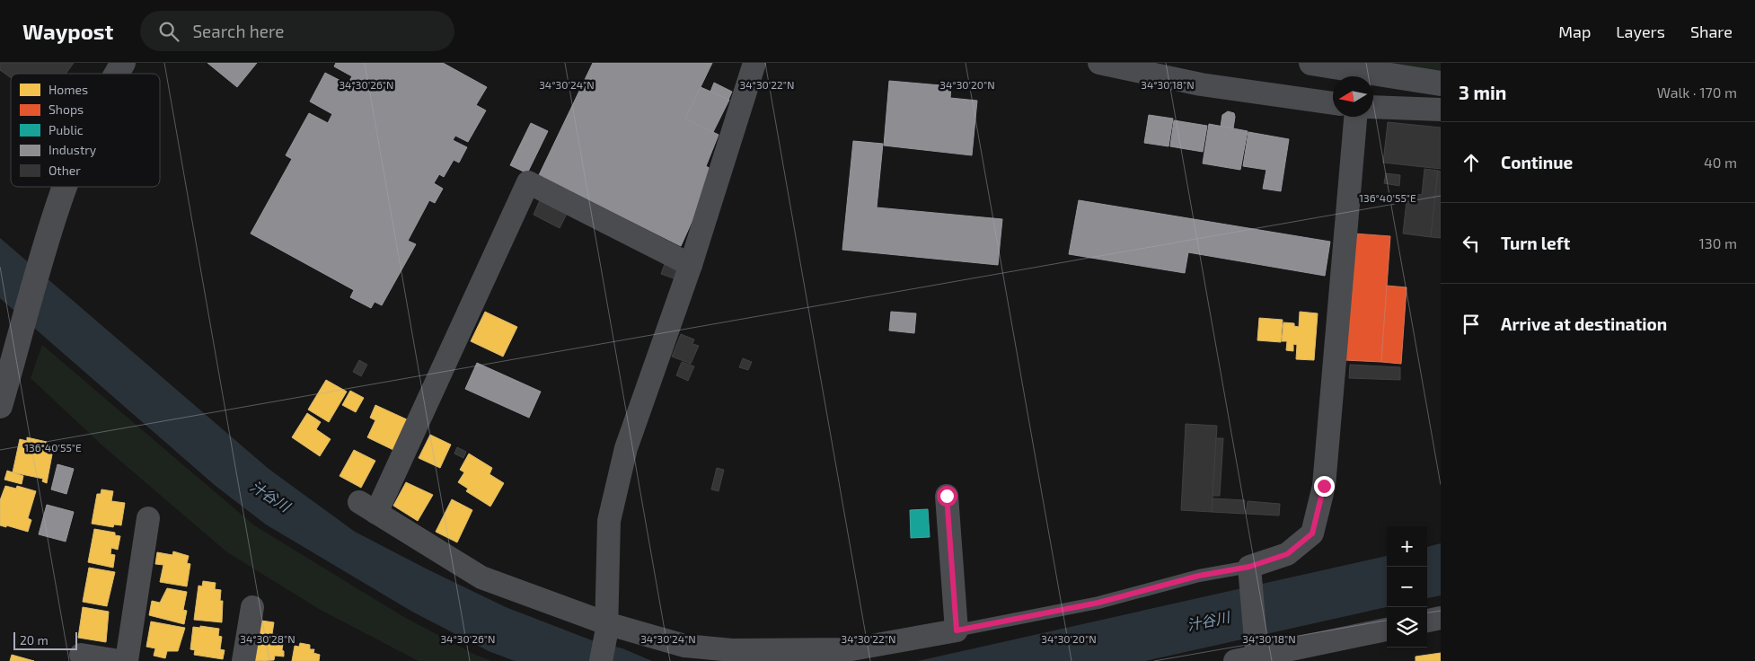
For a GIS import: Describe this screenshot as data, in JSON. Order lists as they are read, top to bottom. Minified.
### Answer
{"water":["汁谷川"],"legend":["Homes","Shops","Public","Industry","Other"],"scale_bar":"20 m","north":"left","page":{"header":"Waypost","search":"Search here","nav":["Map","Layers","Share"],"heading":["3 min","Walk · 170 m"],"list":[["Continue","40 m"],["Turn left","130 m"],"Arrive at destination"],"map_buttons":["+","−"],"scale":"20 m"},"coordinates":["34°30'26\"N","34°30'24\"N","34°30'22\"N","34°30'20\"N","34°30'18\"N","136°40'55\"E","34°30'28\"N"]}
